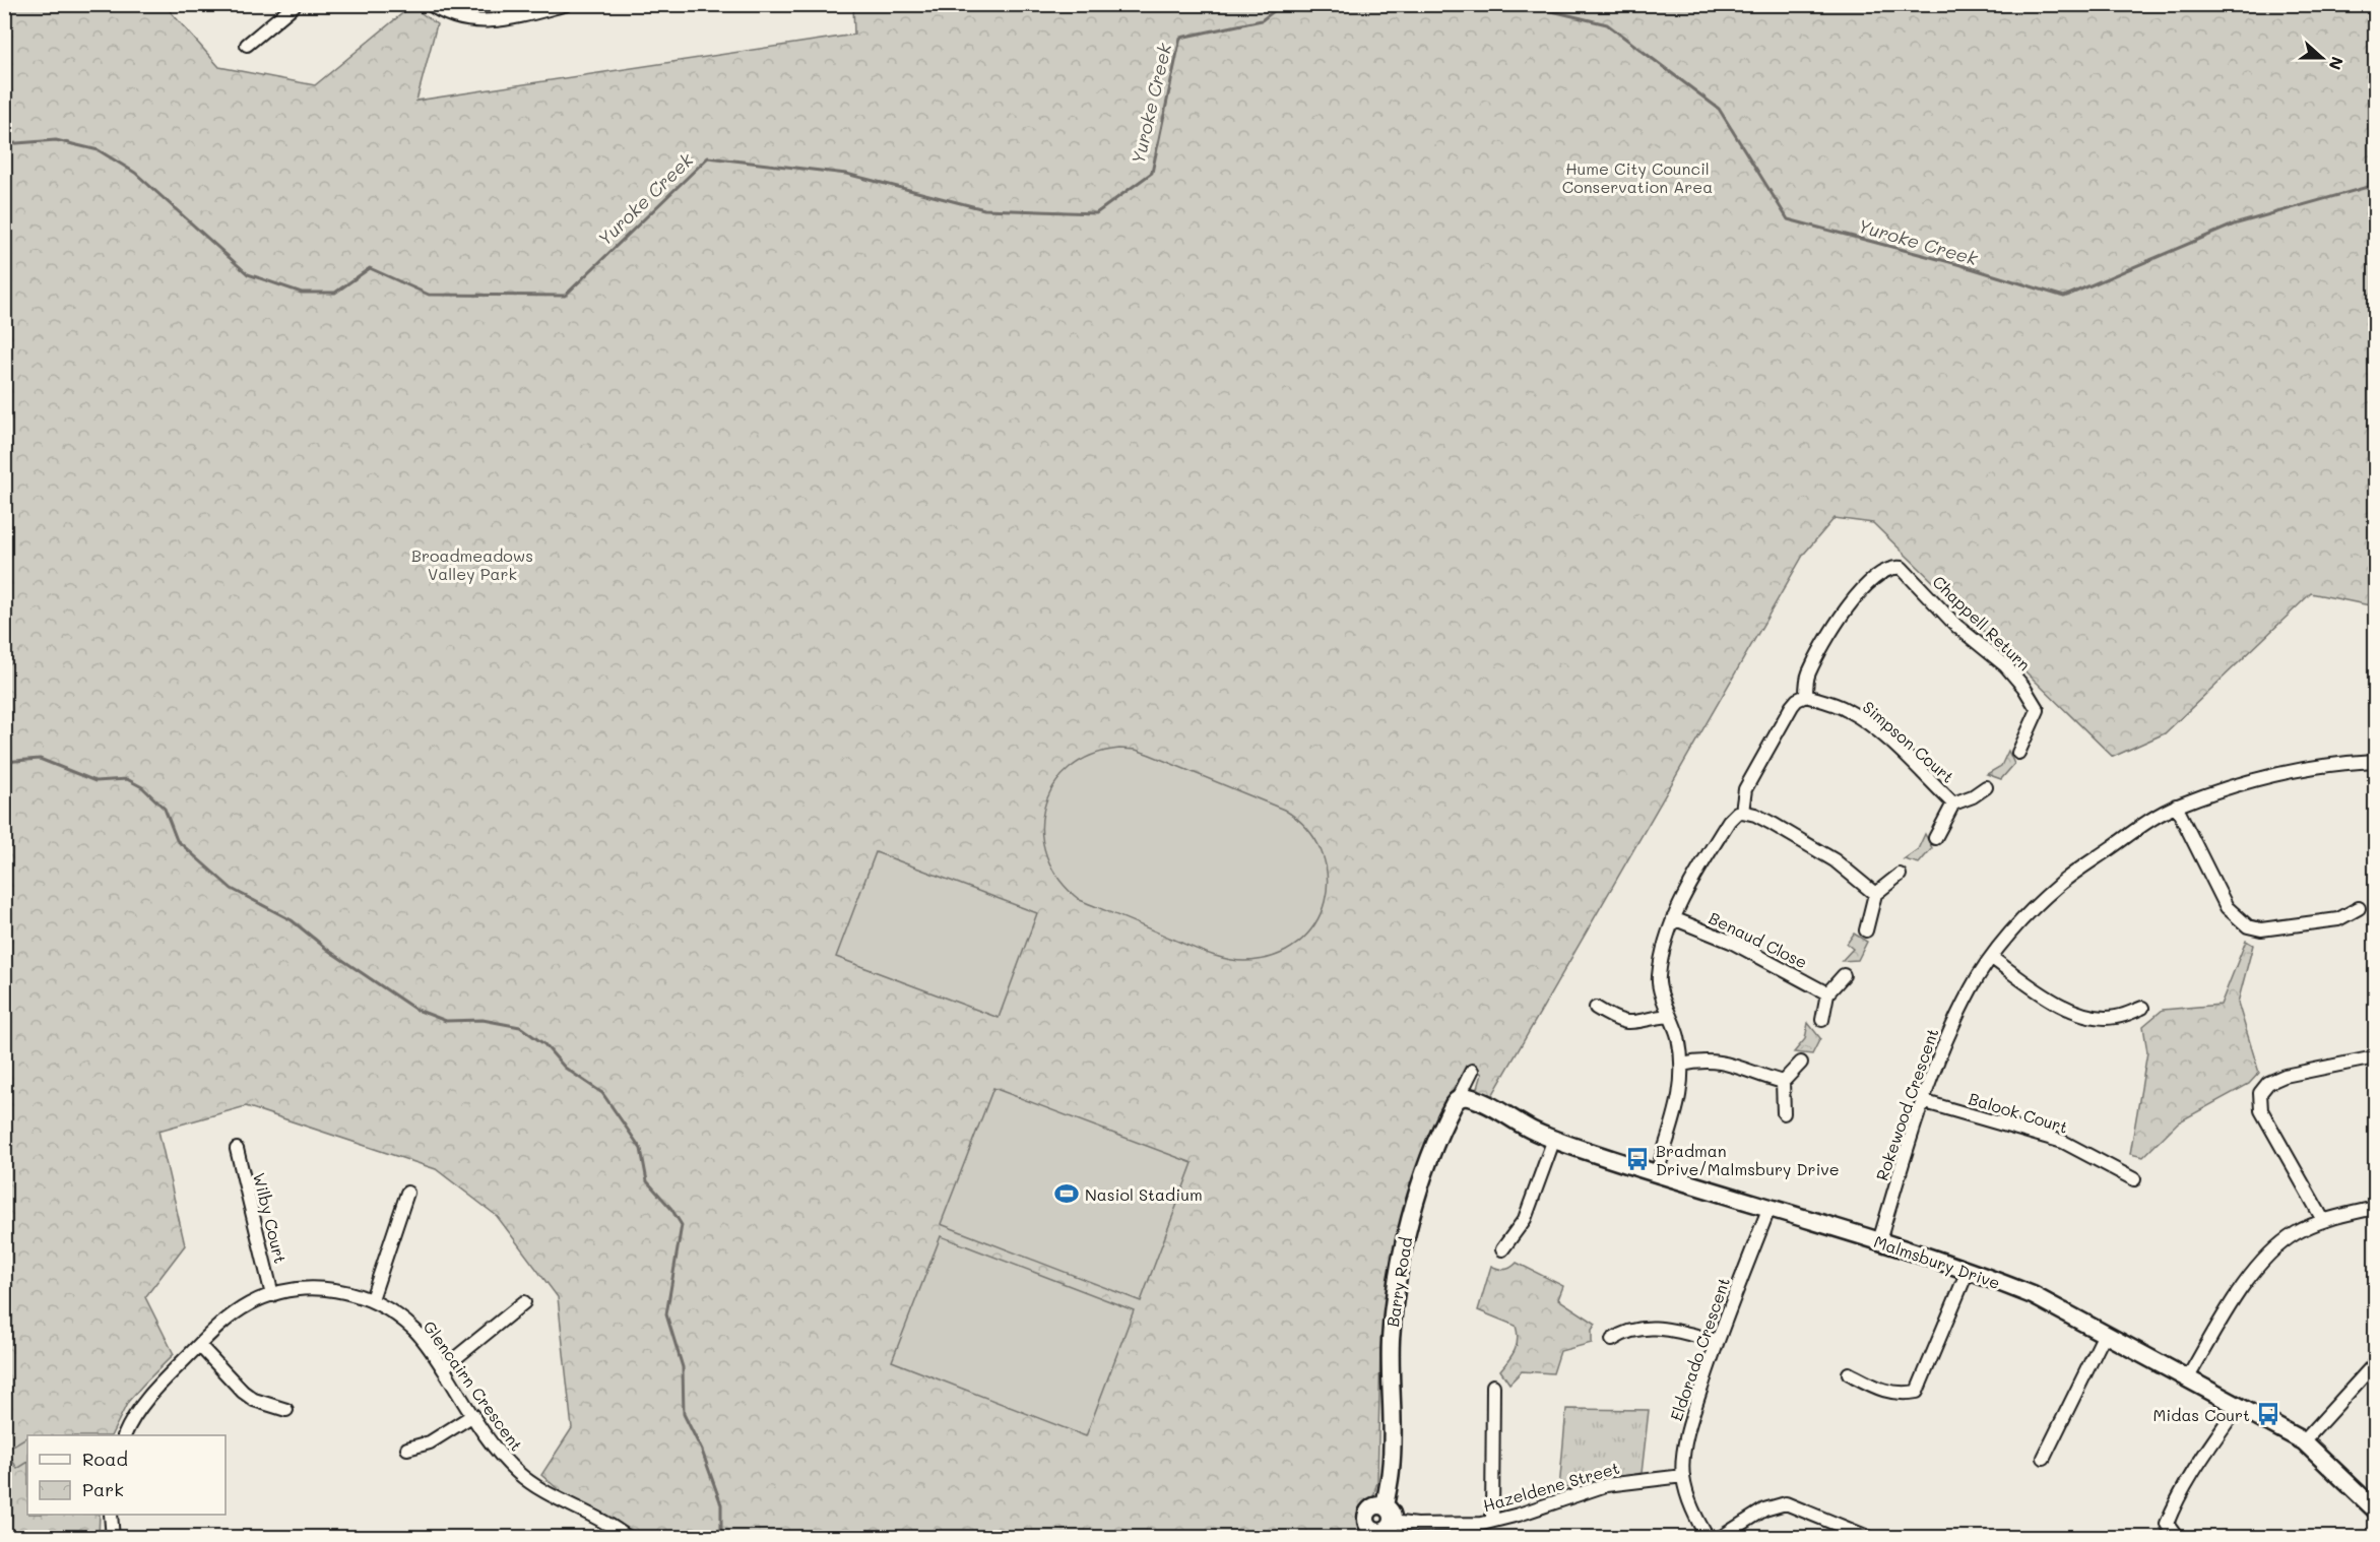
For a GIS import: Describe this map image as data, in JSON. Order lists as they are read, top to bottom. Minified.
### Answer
{"streets":{"street":["Chappell Return","Simpson Court","Benaud Close","Rokewood Crescent","Balook Court","Wilby Court","Malmsbury Drive","Barry Road","Eldorado Crescent","Glencairn Crescent","Hazeldene Street"]},"crossings":[["Chappell Return","Simpson Court"],["Rokewood Crescent","Balook Court"],["Rokewood Crescent","Malmsbury Drive"],["Wilby Court","Glencairn Crescent"],["Malmsbury Drive","Barry Road"],["Malmsbury Drive","Eldorado Crescent"],["Barry Road","Hazeldene Street"],["Eldorado Crescent","Hazeldene Street"]],"water":["Yuroke Creek"],"parks":["Hume City Council Conservation Area","Broadmeadows Valley Park"],"places":{"bus stop":["Bradman Drive/Malmsbury Drive","Midas Court"],"sports":["Nasiol Stadium"]},"legend":["Road","Park"],"north":"right"}
